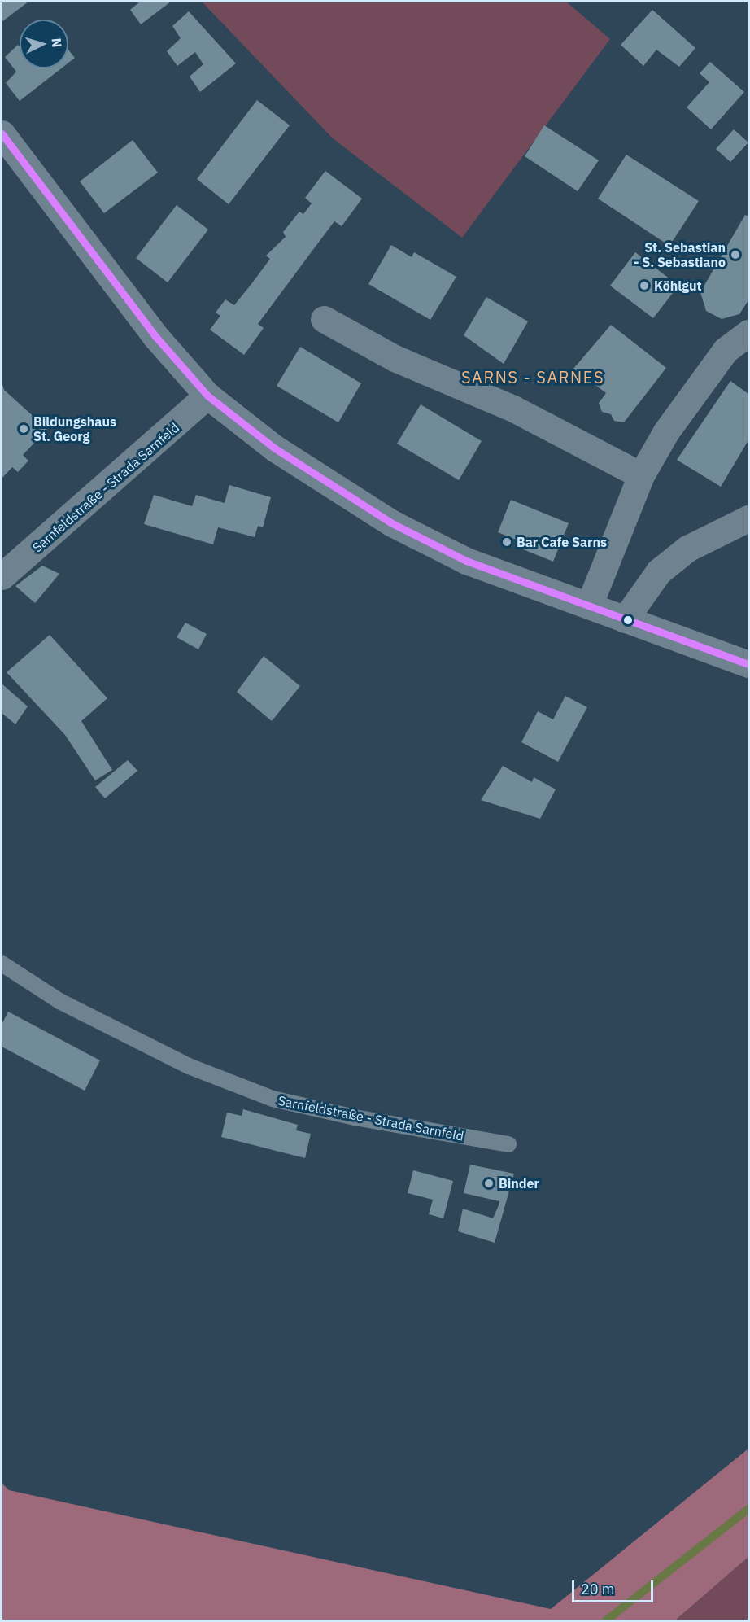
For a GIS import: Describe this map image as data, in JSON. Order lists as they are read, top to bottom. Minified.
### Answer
{"streets":{"street":["Sarnfeldstraße - Strada Sarnfeld"]},"districts":["SARNS - SARNES"],"places":["St. Sebastian - S. Sebastiano","Köhlgut","Bildungshaus St. Georg","Bar Cafe Sarns","Binder"],"scale_bar":"20 m","north":"right"}
